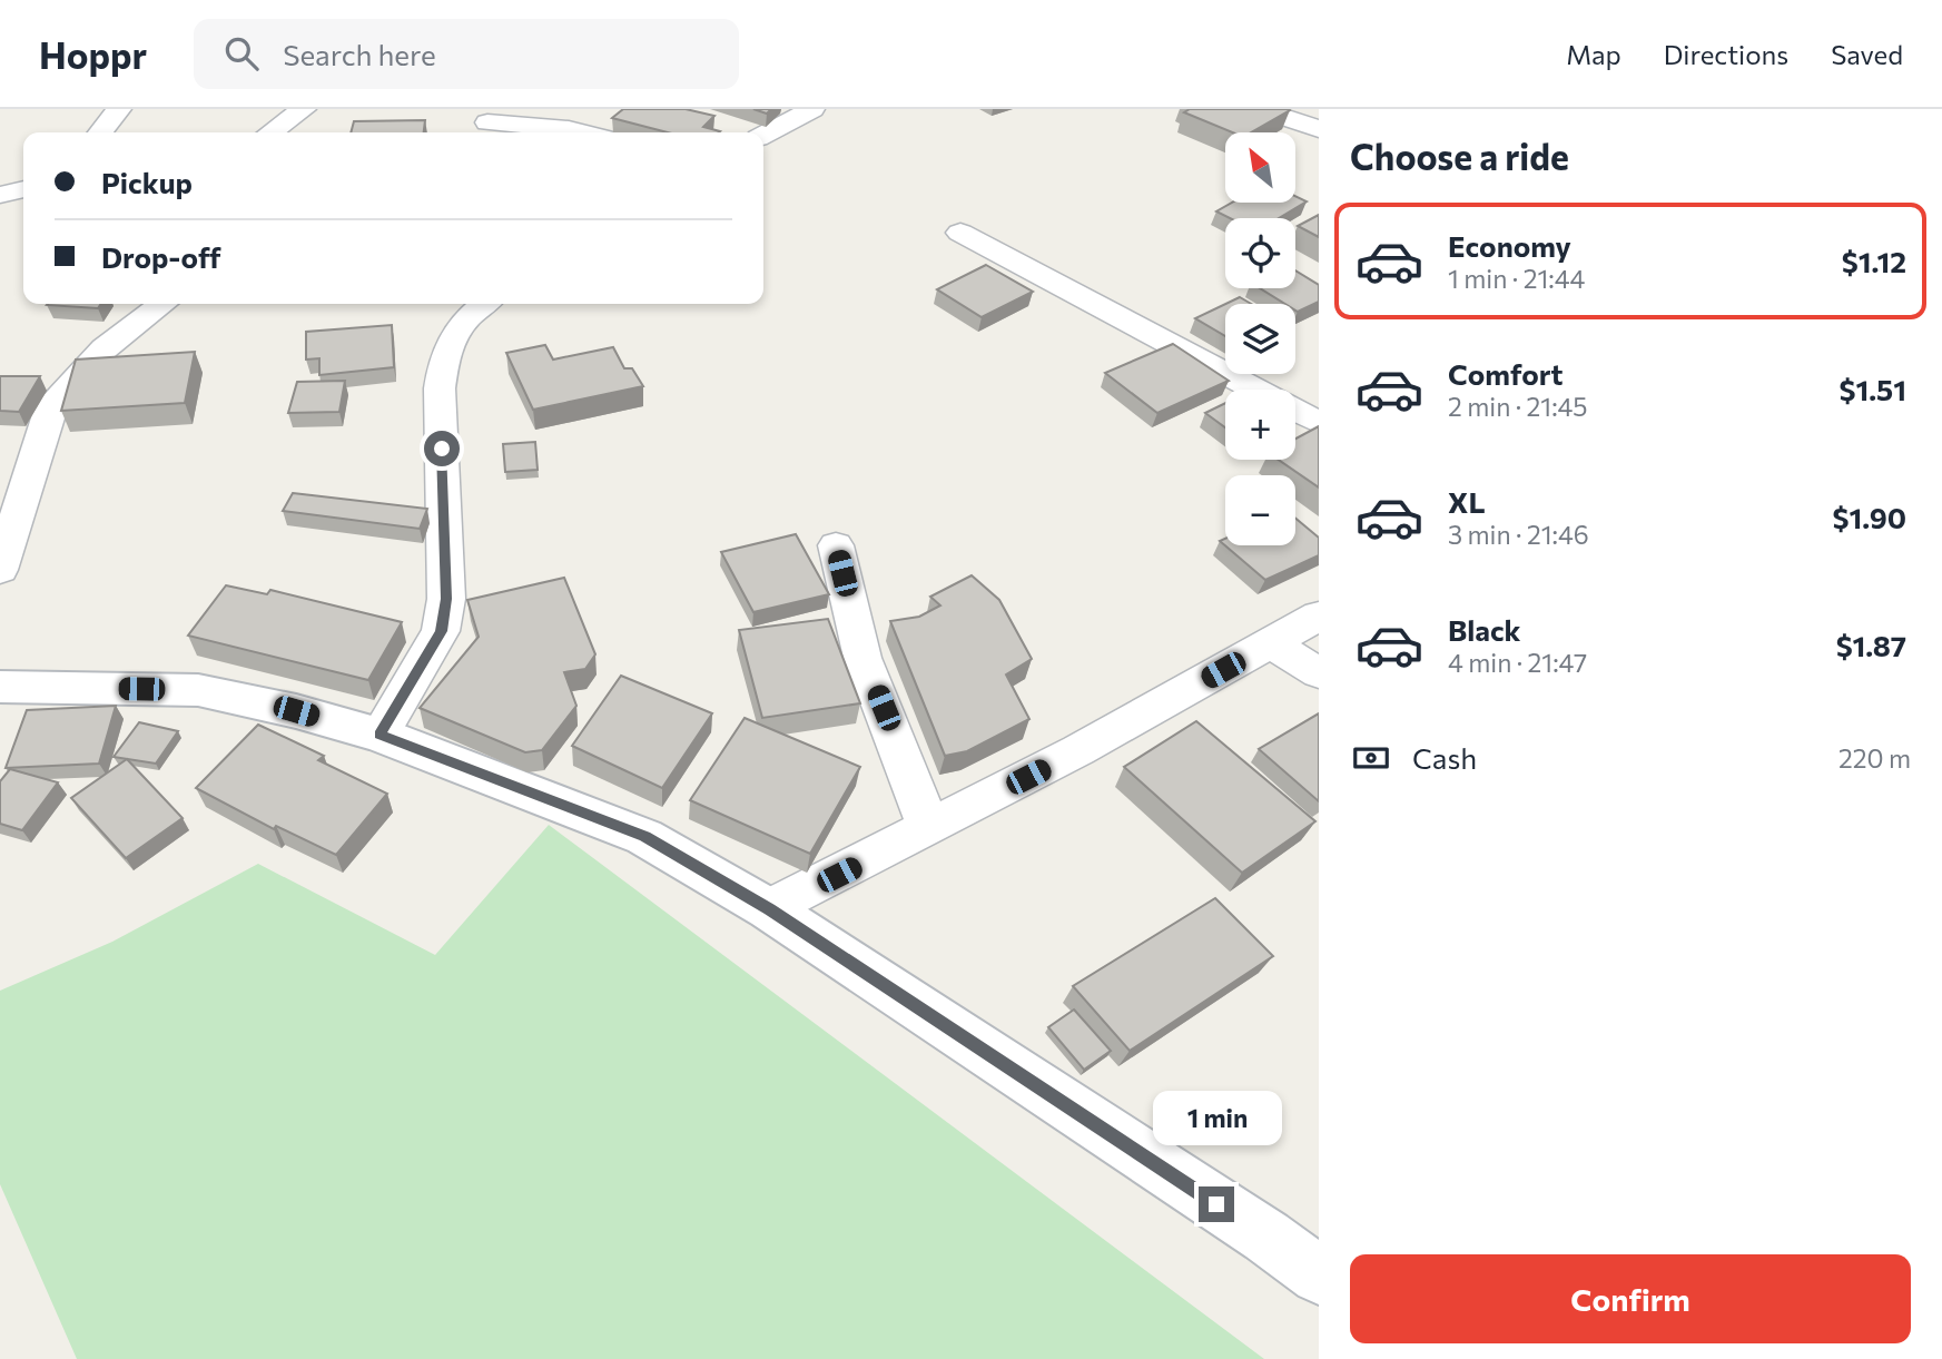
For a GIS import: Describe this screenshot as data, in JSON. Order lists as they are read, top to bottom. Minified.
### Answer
{"north":"top left","page":{"header":"Hoppr","search":"Search here","nav":["Map","Directions","Saved"],"heading":"Choose a ride","map_buttons":["+","−"],"banner":["Pickup","Drop-off"],"list":[{"name":"Economy","note":"1 min · 21:44","value":"$1.12"},{"name":"Comfort","note":"2 min · 21:45","value":"$1.51"},{"name":"XL","note":"3 min · 21:46","value":"$1.90"},{"name":"Black","note":"4 min · 21:47","value":"$1.87"}],"pay":["Cash","220 m"],"bubble":"1 min","buttons":"Confirm"}}
